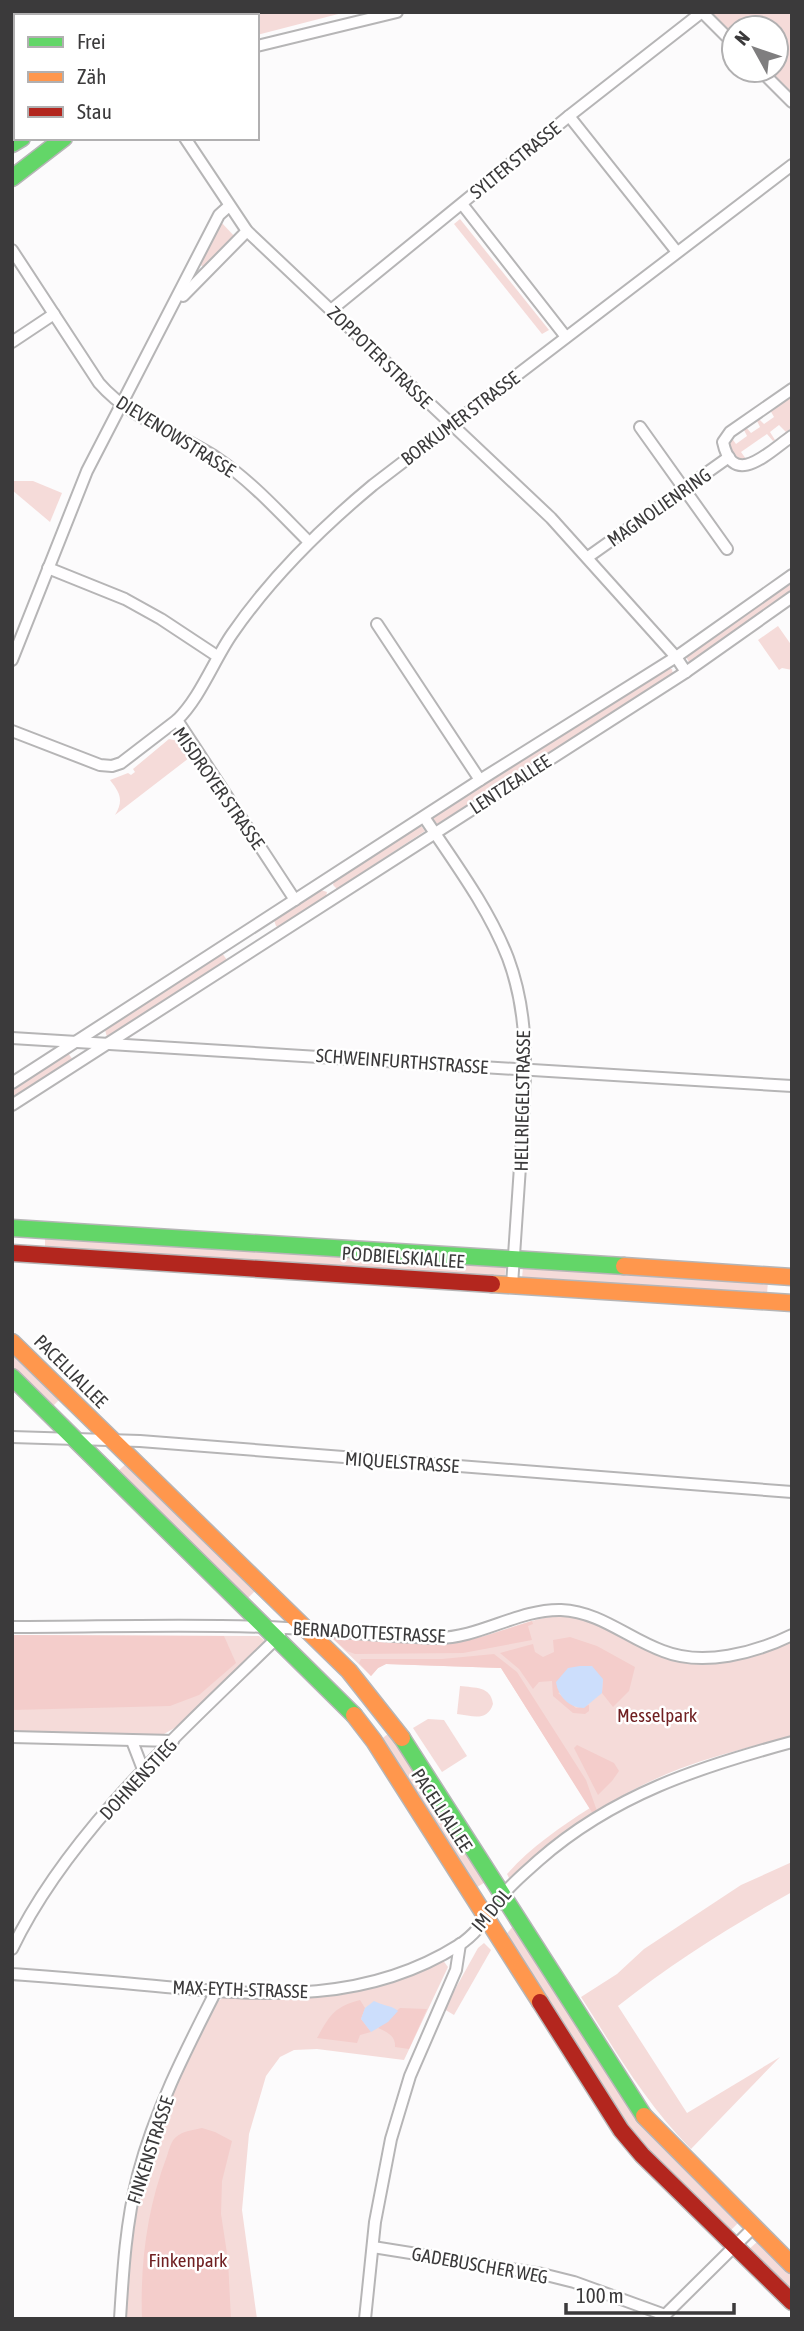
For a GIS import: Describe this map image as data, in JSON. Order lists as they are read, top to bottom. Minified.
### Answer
{"streets":{"street":["SYLTER STRASSE","ZOPPOTER STRASSE","BORKUMER STRASSE","DIEVENOWSTRASSE","MAGNOLIENRING","LENTZEALLEE","MISDROYER STRASSE","SCHWEINFURTHSTRASSE","HELLRIEGELSTRASSE","PODBIELSKIALLEE","PACELLIALLEE","MIQUELSTRASSE","BERNADOTTESTRASSE","DOHNENSTIEG","IM DOL","MAX-EYTH-STRASSE","FINKENSTRASSE","GADEBUSCHER WEG"]},"crossings":[["SYLTER STRASSE","ZOPPOTER STRASSE"],["ZOPPOTER STRASSE","BORKUMER STRASSE"],["ZOPPOTER STRASSE","MAGNOLIENRING"],["ZOPPOTER STRASSE","LENTZEALLEE"],["BORKUMER STRASSE","DIEVENOWSTRASSE"],["BORKUMER STRASSE","MISDROYER STRASSE"],["LENTZEALLEE","MISDROYER STRASSE"],["LENTZEALLEE","SCHWEINFURTHSTRASSE"],["LENTZEALLEE","HELLRIEGELSTRASSE"],["SCHWEINFURTHSTRASSE","HELLRIEGELSTRASSE"],["HELLRIEGELSTRASSE","PODBIELSKIALLEE"],["PACELLIALLEE","MIQUELSTRASSE"],["PACELLIALLEE","BERNADOTTESTRASSE"],["PACELLIALLEE","DOHNENSTIEG"],["PACELLIALLEE","IM DOL"],["BERNADOTTESTRASSE","DOHNENSTIEG"],["IM DOL","MAX-EYTH-STRASSE"],["IM DOL","GADEBUSCHER WEG"],["MAX-EYTH-STRASSE","FINKENSTRASSE"]],"parks":["Messelpark","Finkenpark"],"legend":["Frei","Zäh","Stau"],"scale_bar":"100 m","north":"top left"}
